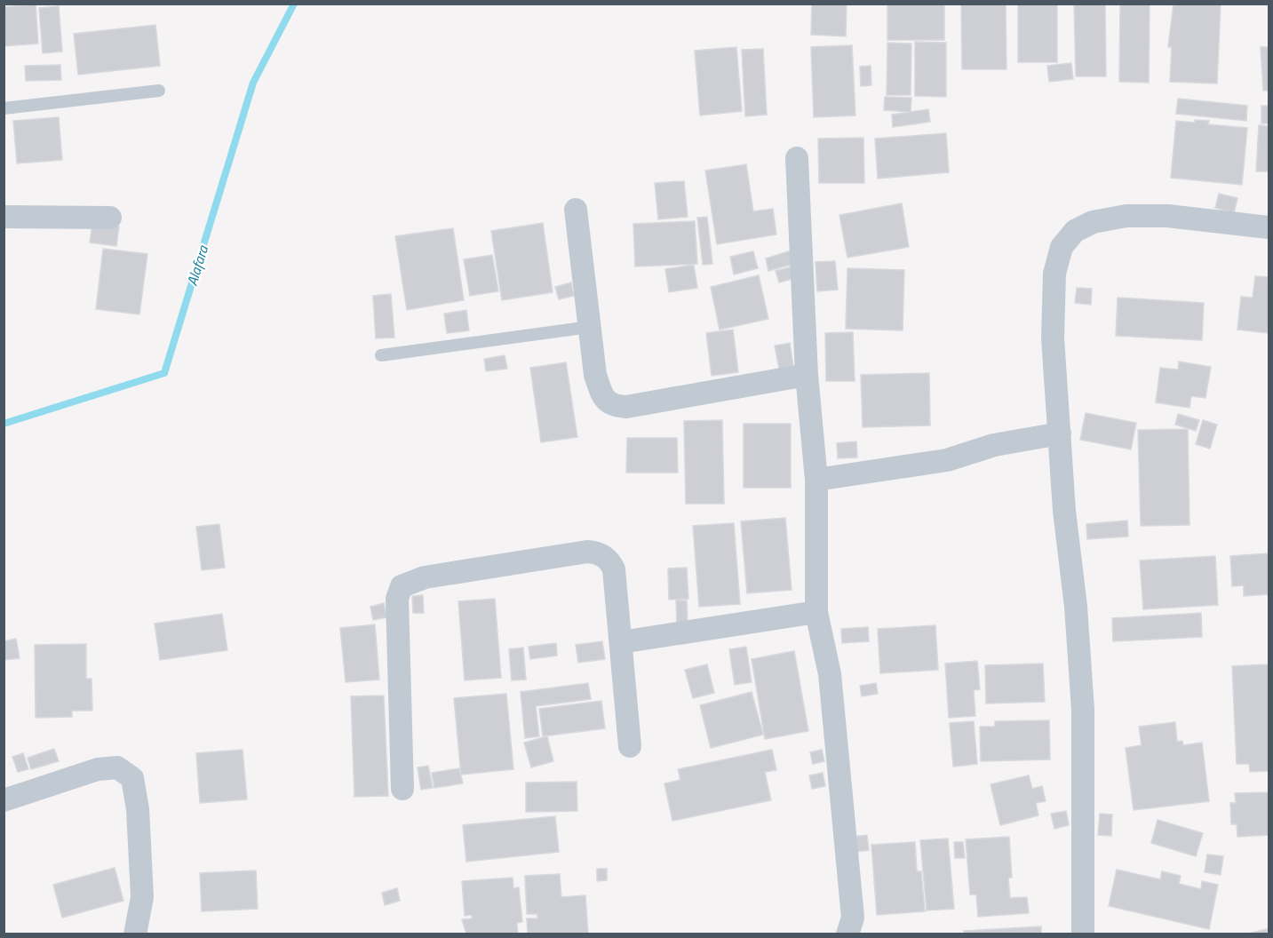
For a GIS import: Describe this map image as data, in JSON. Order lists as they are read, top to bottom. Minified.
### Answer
{"water":["Alafara"]}
